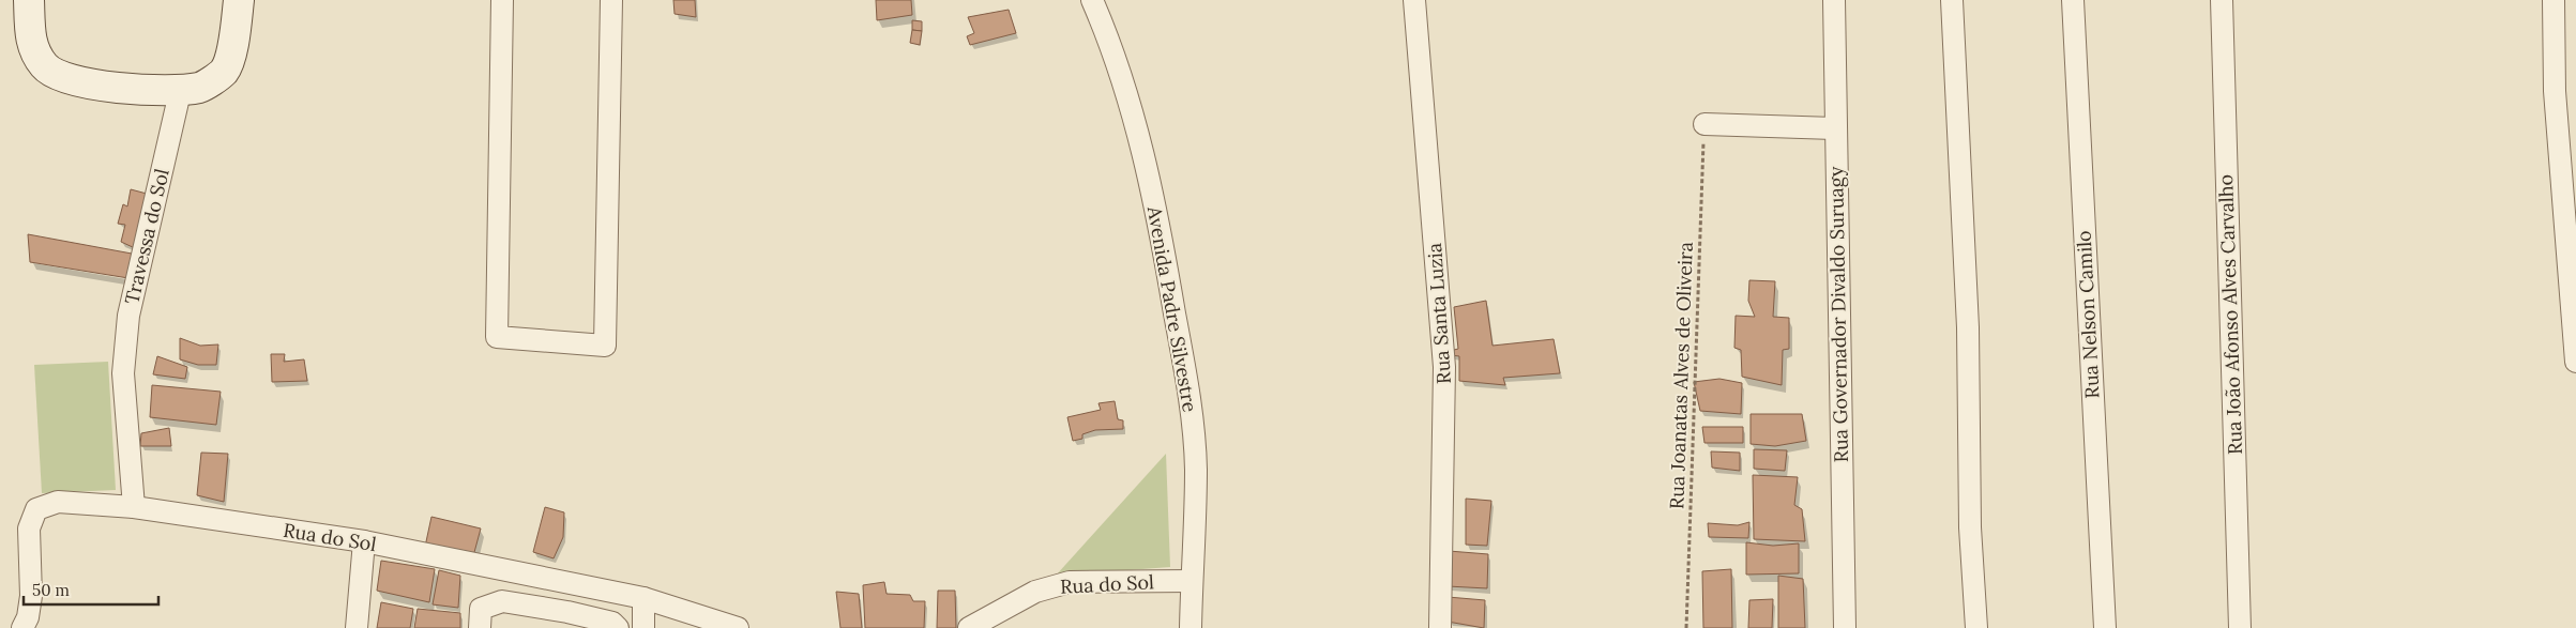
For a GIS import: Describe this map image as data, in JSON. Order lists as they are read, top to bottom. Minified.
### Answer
{"streets":{"street":["Travessa do Sol","Avenida Padre Silvestre","Rua Santa Luzia","Rua Governador Divaldo Suruagy","Rua Nelson Camilo","Rua João Afonso Alves Carvalho","Rua do Sol"],"path":["Rua Joanatas Alves de Oliveira"]},"crossings":[["Travessa do Sol","Rua do Sol"],["Avenida Padre Silvestre","Rua do Sol"]],"scale_bar":"50 m"}
